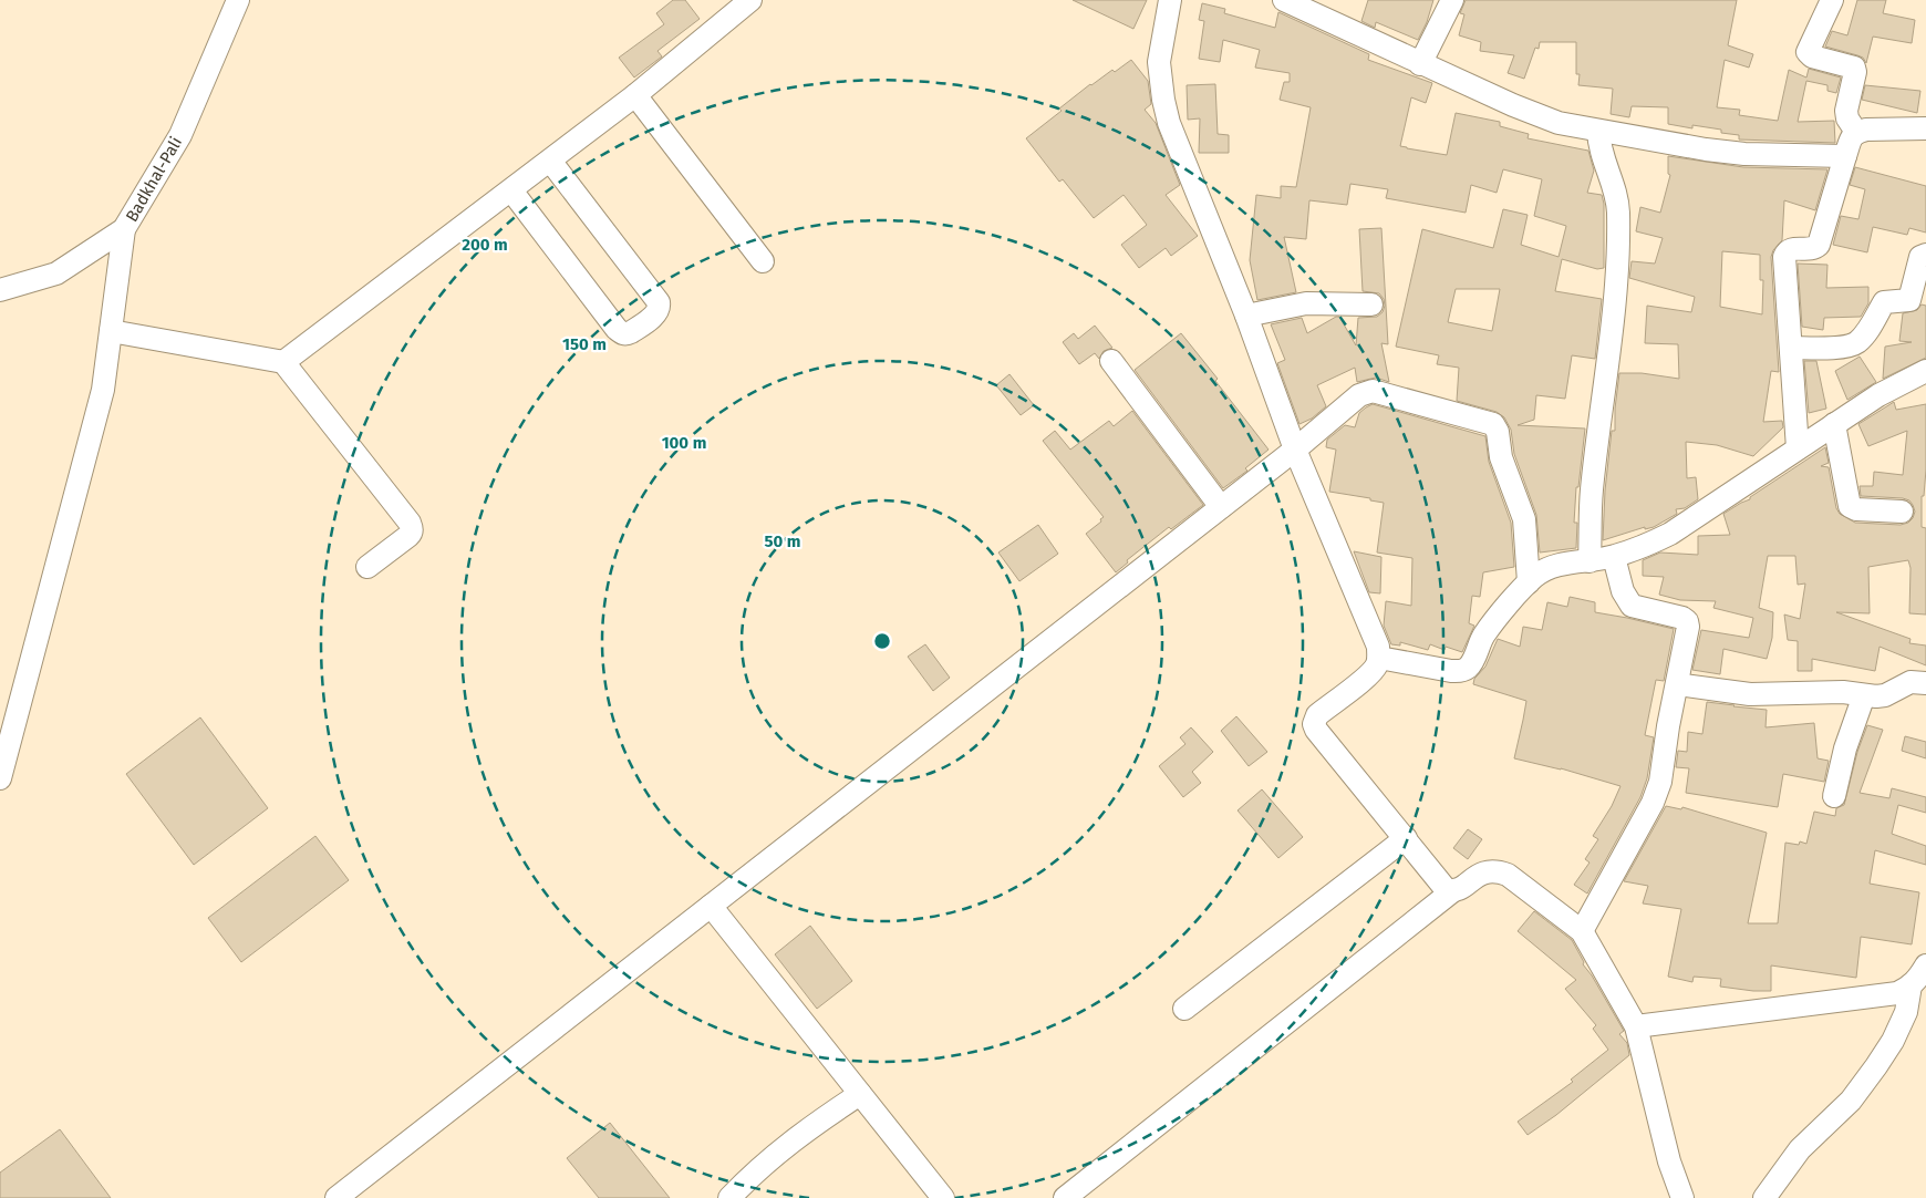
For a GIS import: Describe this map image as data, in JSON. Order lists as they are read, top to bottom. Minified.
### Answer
{"streets":{"street":["Badkhal-Pali"]},"rings":["200 m","150 m","100 m","50 m"]}
